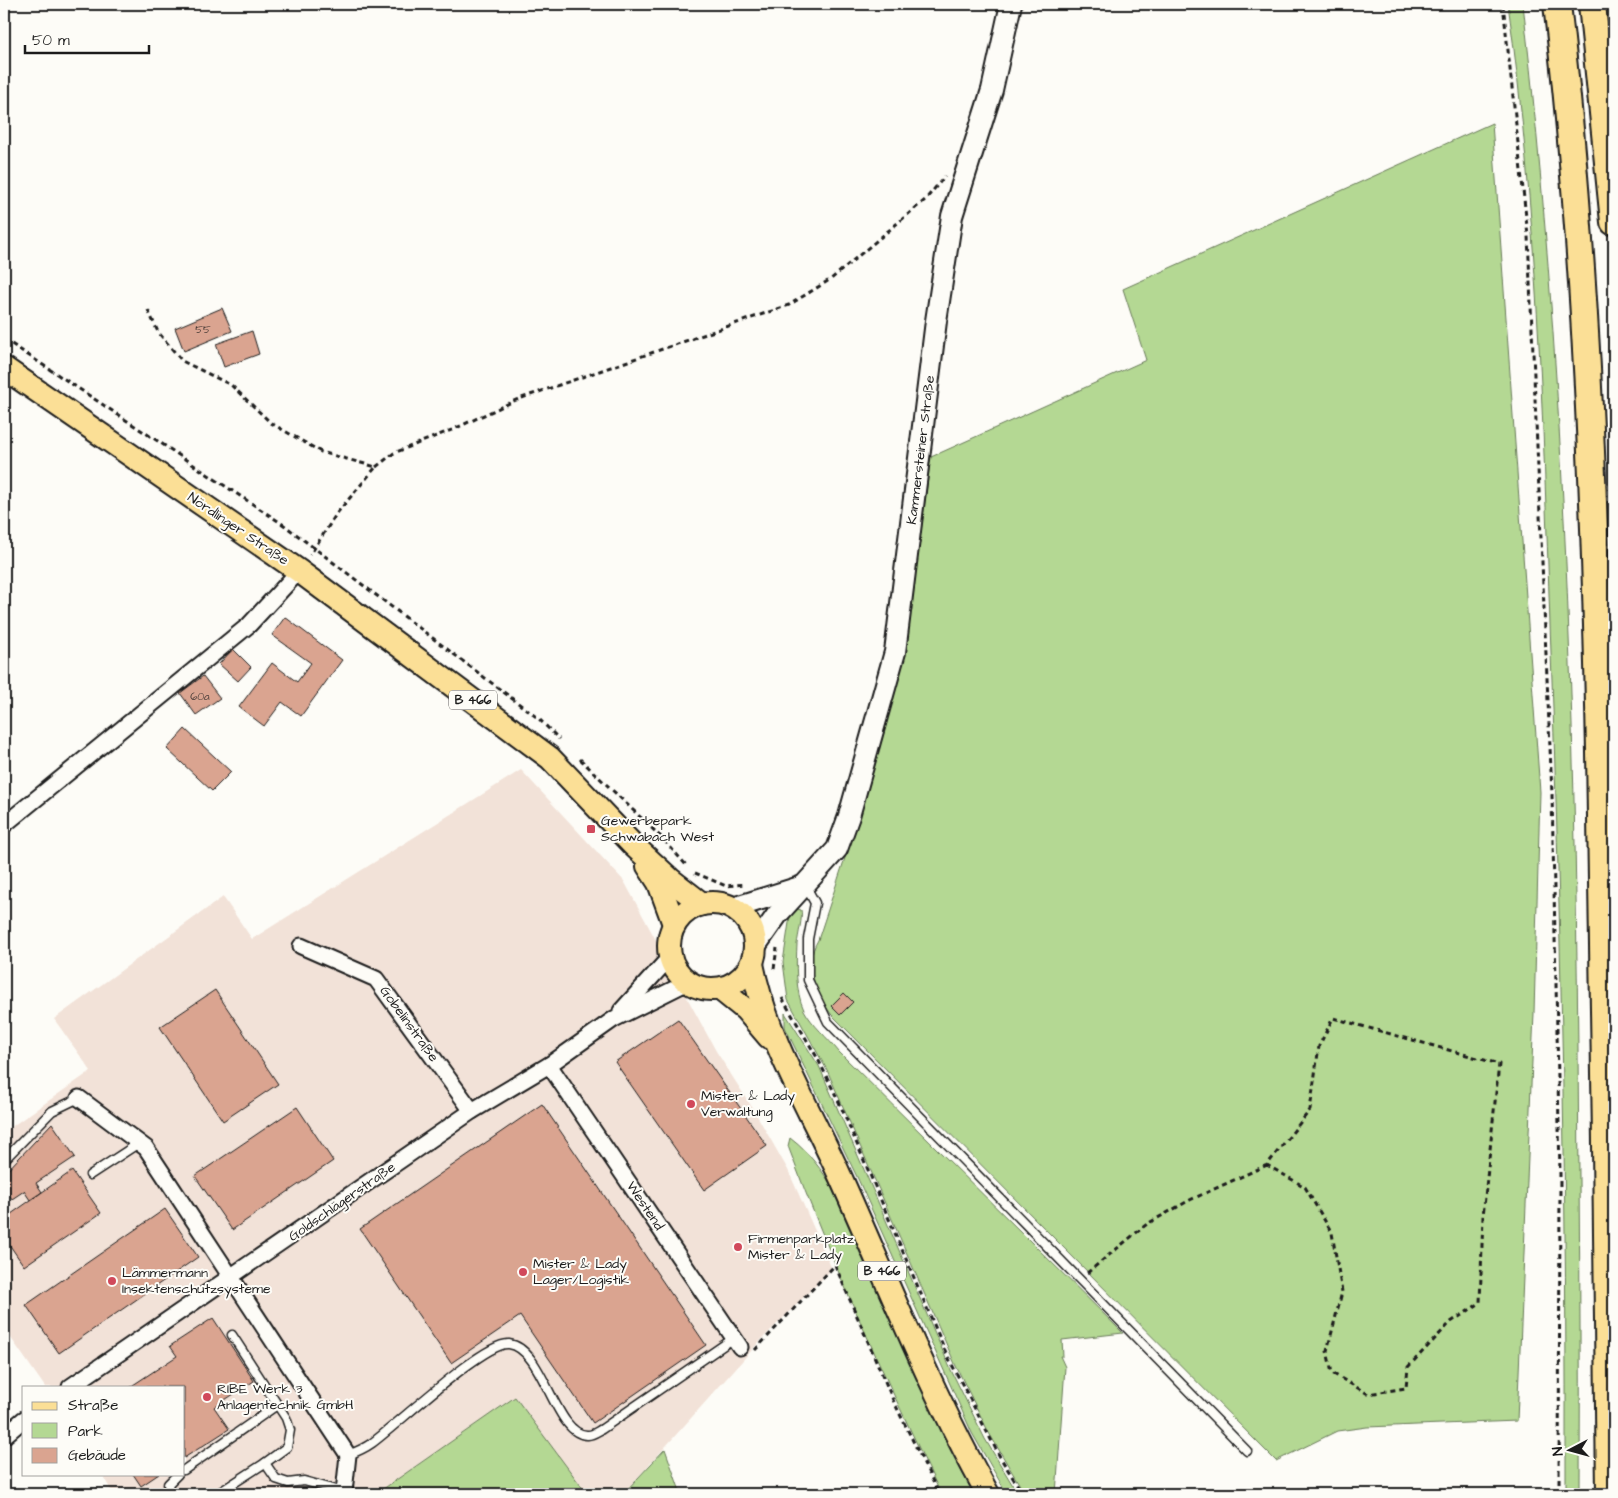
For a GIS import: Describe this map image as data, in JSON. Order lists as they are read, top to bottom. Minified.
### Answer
{"streets":{"main road":["Nördlinger Straße","B 466"],"street":["Kammersteiner Straße","Gobelinstraße","Goldschlägerstraße","Westend"]},"crossings":[["Kammersteiner Straße","B 466"],["Kammersteiner Straße","Goldschlägerstraße"],["Nördlinger Straße","B 466"],["B 466","Goldschlägerstraße"],["Gobelinstraße","Goldschlägerstraße"],["Goldschlägerstraße","Westend"]],"places":{"transit":["Gewerbepark Schwabach West"],"other":["Mister & Lady Verwaltung","Firmenparkplatz Mister & Lady","Mister & Lady Lager/Logistik","Lämmermann Insektenschutzsysteme","RIBE Werk 3 Anlagentechnik GmbH"]},"house_numbers":["55","60a"],"legend":["Straße","Park","Gebäude"],"scale_bar":"50 m","north":"left"}
